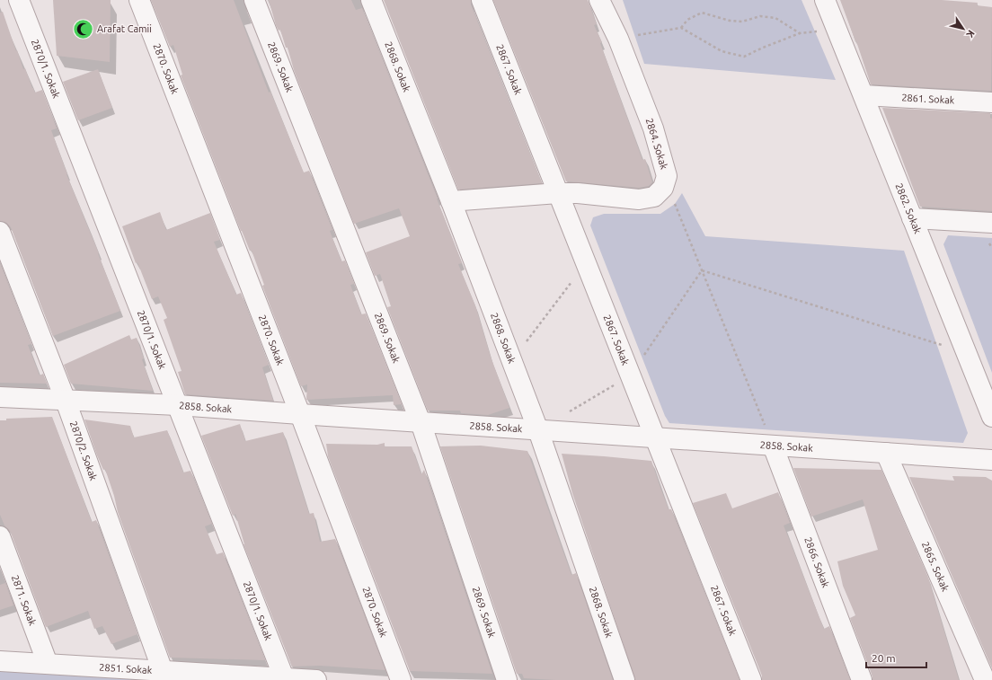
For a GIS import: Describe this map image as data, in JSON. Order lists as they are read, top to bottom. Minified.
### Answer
{"streets":{"street":["2869. Sokak","2868. Sokak","2870. Sokak","2870/1. Sokak","2867. Sokak","2861. Sokak","2864. Sokak","2862. Sokak","2858. Sokak","2870/2. Sokak","2866. Sokak","2865. Sokak","2871. Sokak","2851. Sokak"]},"crossings":[["2869. Sokak","2858. Sokak"],["2868. Sokak","2858. Sokak"],["2870. Sokak","2858. Sokak"],["2870/1. Sokak","2858. Sokak"],["2870/1. Sokak","2851. Sokak"],["2867. Sokak","2858. Sokak"],["2861. Sokak","2862. Sokak"],["2858. Sokak","2870/2. Sokak"],["2858. Sokak","2866. Sokak"],["2858. Sokak","2865. Sokak"],["2870/2. Sokak","2851. Sokak"],["2871. Sokak","2851. Sokak"]],"places":{"mosque":["Arafat Camii"]},"scale_bar":"20 m","north":"bottom right"}
